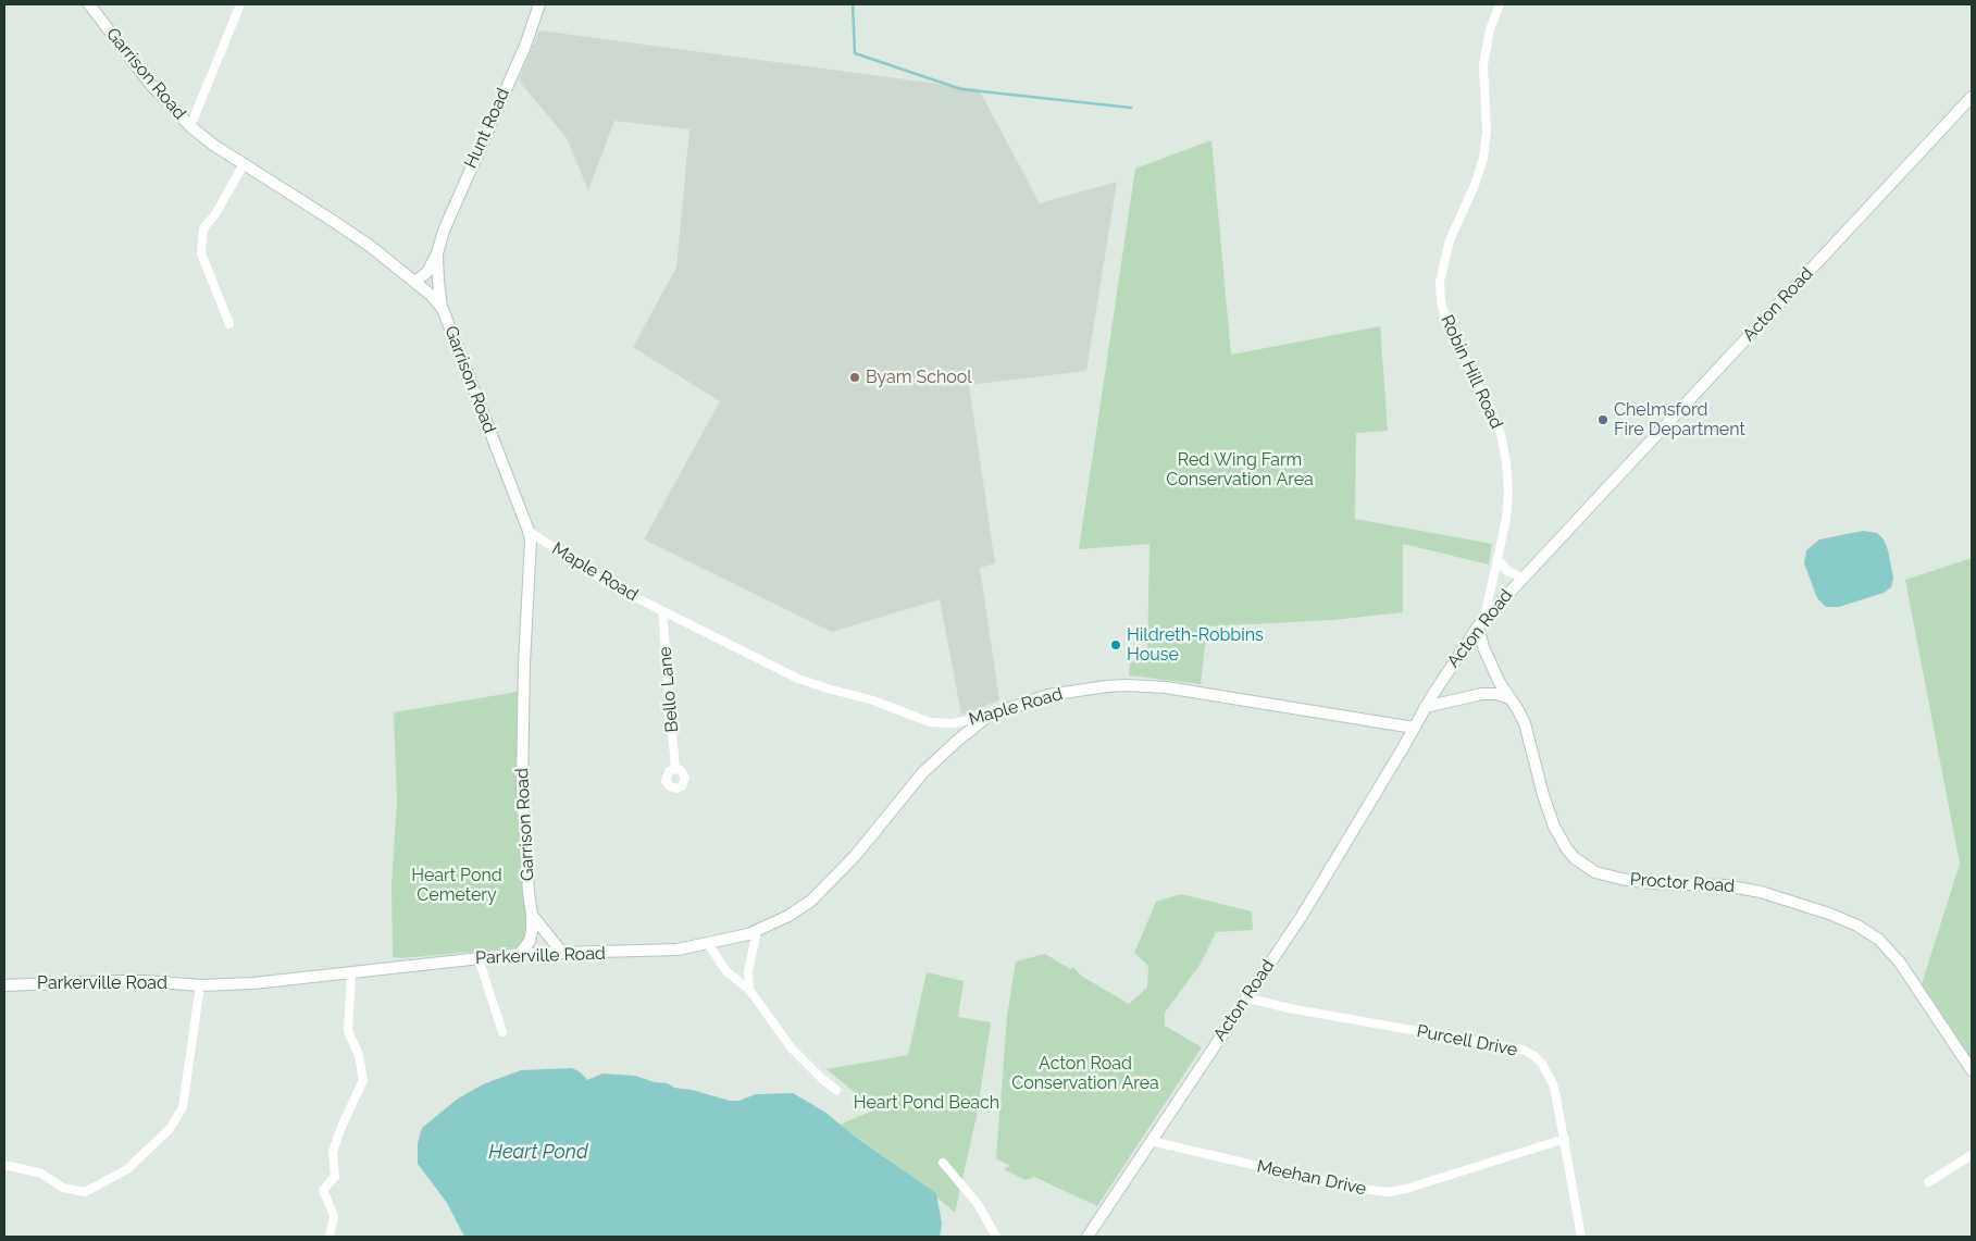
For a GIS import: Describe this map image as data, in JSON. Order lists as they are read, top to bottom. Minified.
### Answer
{"streets":{"main road":["Garrison Road","Hunt Road","Acton Road","Maple Road","Proctor Road","Parkerville Road"],"street":["Robin Hill Road","Bello Lane","Purcell Drive","Meehan Drive"]},"crossings":[["Garrison Road","Hunt Road"],["Garrison Road","Maple Road"],["Garrison Road","Parkerville Road"],["Acton Road","Robin Hill Road"],["Acton Road","Maple Road"],["Acton Road","Proctor Road"],["Acton Road","Purcell Drive"],["Acton Road","Meehan Drive"],["Robin Hill Road","Proctor Road"],["Maple Road","Bello Lane"],["Maple Road","Parkerville Road"],["Purcell Drive","Meehan Drive"]],"water":["Heart Pond"],"parks":["Red Wing Farm Conservation Area","Heart Pond Cemetery","Acton Road Conservation Area","Heart Pond Beach"],"places":["Byam School","Chelmsford Fire Department","Hildreth-Robbins House"]}
